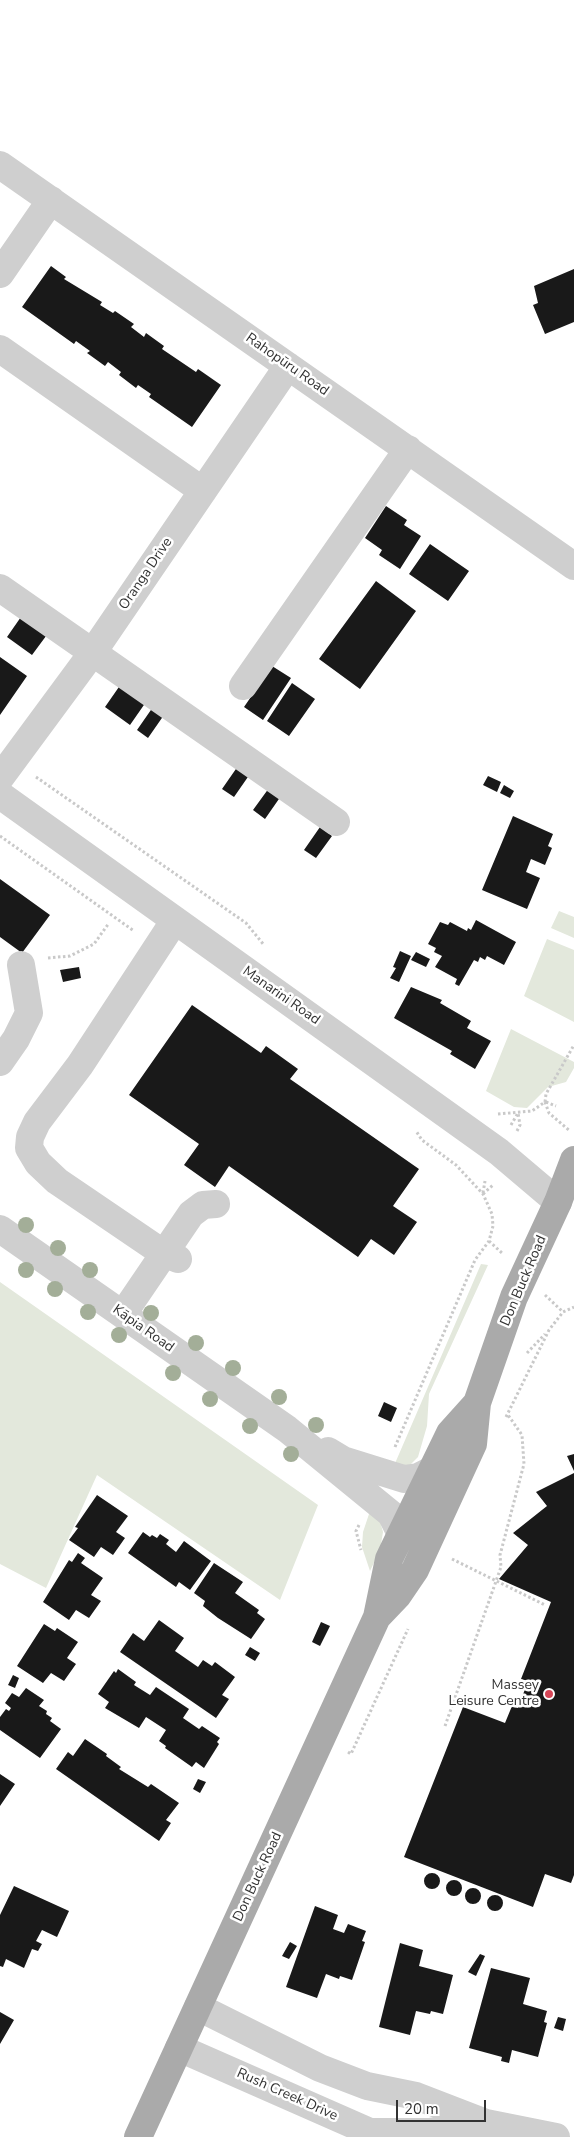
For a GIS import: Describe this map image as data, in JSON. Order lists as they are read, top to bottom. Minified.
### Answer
{"streets":{"main road":["Don Buck Road"],"street":["Rahopūru Road","Oranga Drive","Manarini Road","Kāpia Road","Rush Creek Drive"]},"crossings":[["Rahopūru Road","Oranga Drive"],["Manarini Road","Don Buck Road"],["Don Buck Road","Kāpia Road"],["Don Buck Road","Rush Creek Drive"]],"places":["Massey Leisure Centre"],"scale_bar":"20 m"}
